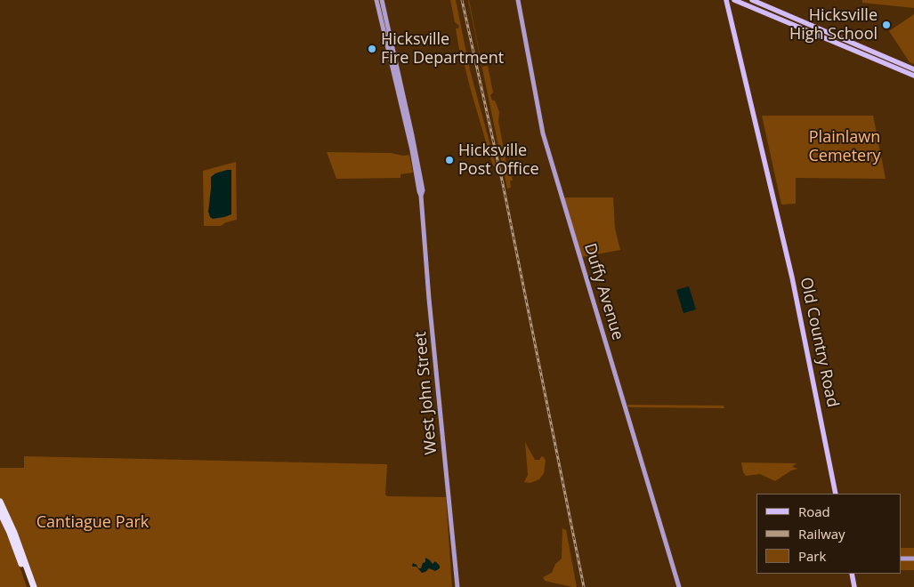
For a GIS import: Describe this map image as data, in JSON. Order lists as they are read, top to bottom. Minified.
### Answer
{"streets":{"main road":["Duffy Avenue","Old Country Road","West John Street"]},"parks":["Plainlawn Cemetery","Cantiague Park"],"places":["Hicksville High School","Hicksville Fire Department","Hicksville Post Office"],"legend":["Road","Railway","Park"]}
